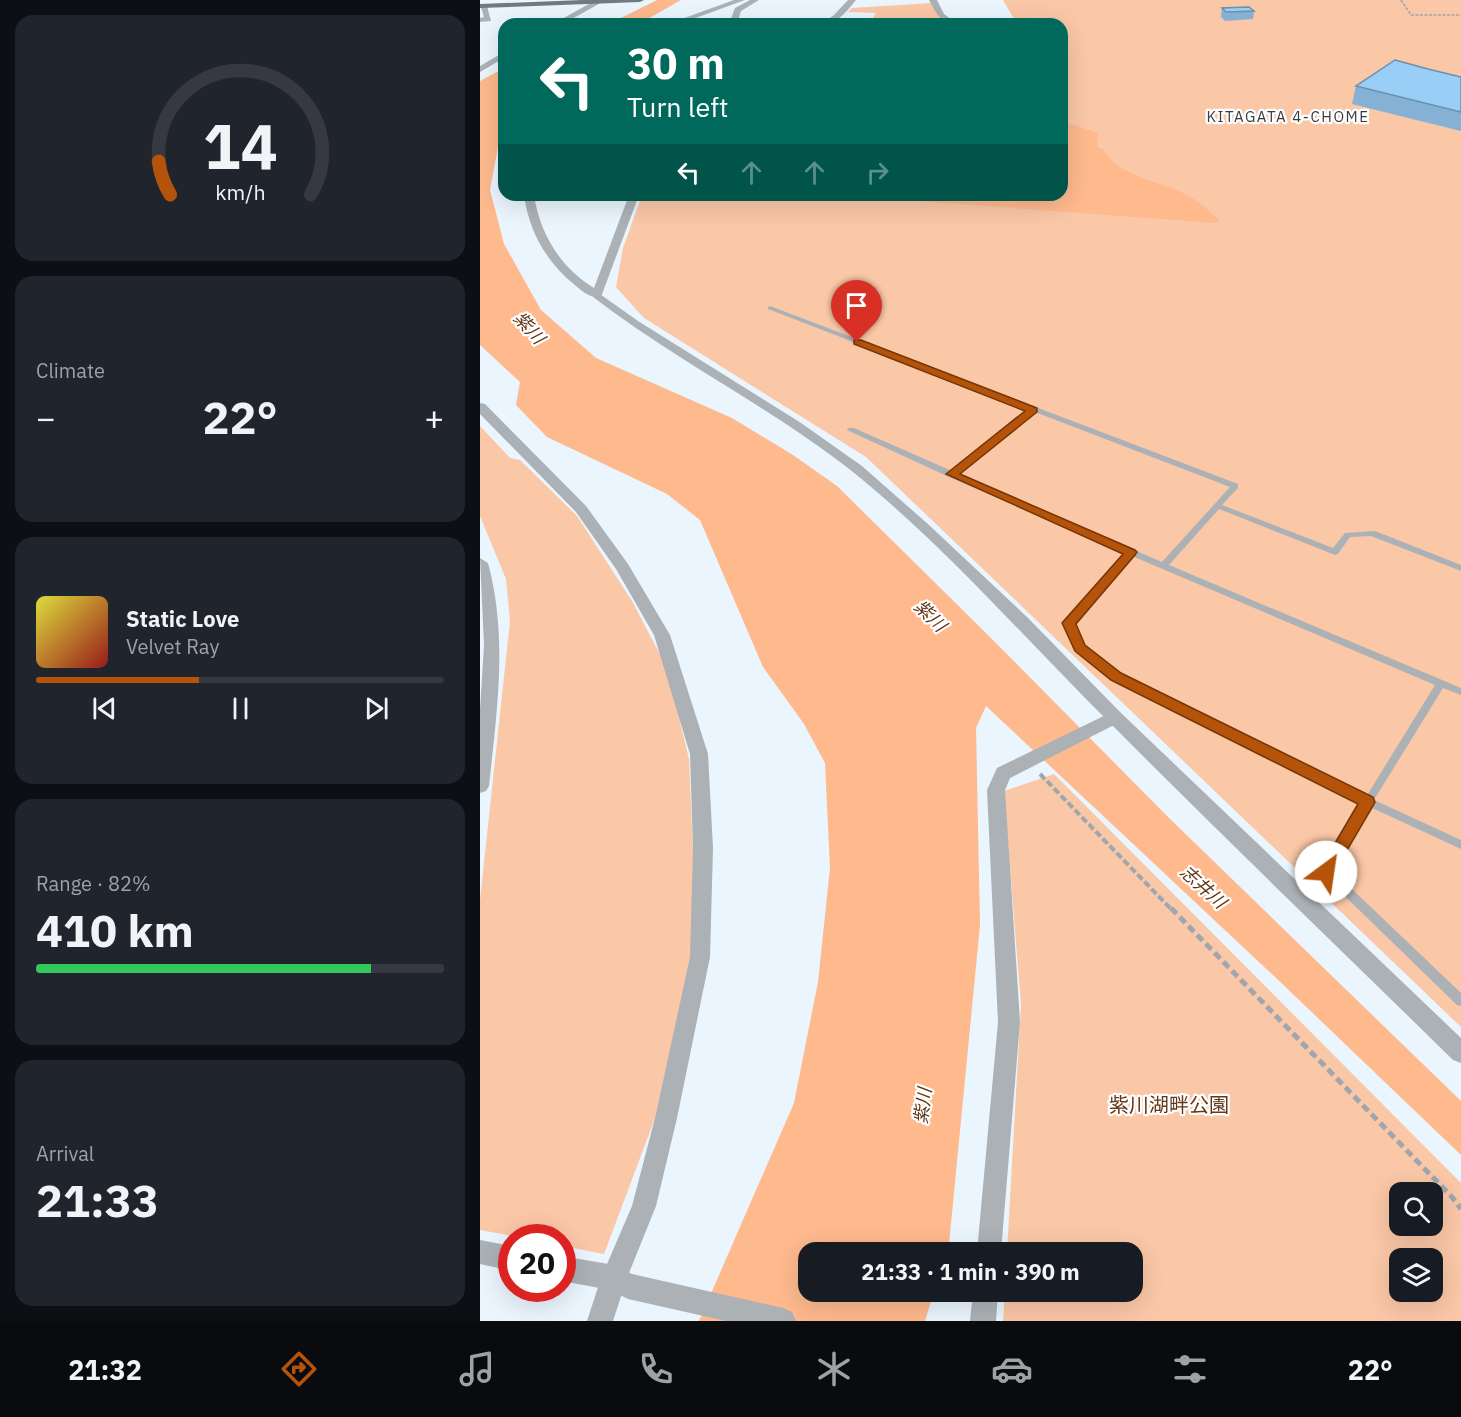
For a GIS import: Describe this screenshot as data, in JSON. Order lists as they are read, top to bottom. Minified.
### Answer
{"districts":["KITAGATA 4-CHOME"],"water":["紫川","志井川"],"parks":["紫川湖畔公園"],"page":{"turn":["30 m","Turn left"],"tile":["Climate",["Range · 82%","410 km"],["Arrival","21:33"]],"heat":["−","22°","+"],"song":["Static Love","Velvet Ray"],"limit":"20","trip":"21:33 · 1 min · 390 m","tabs":["21:32","22°"],"gauge":["14","km/h"]}}
